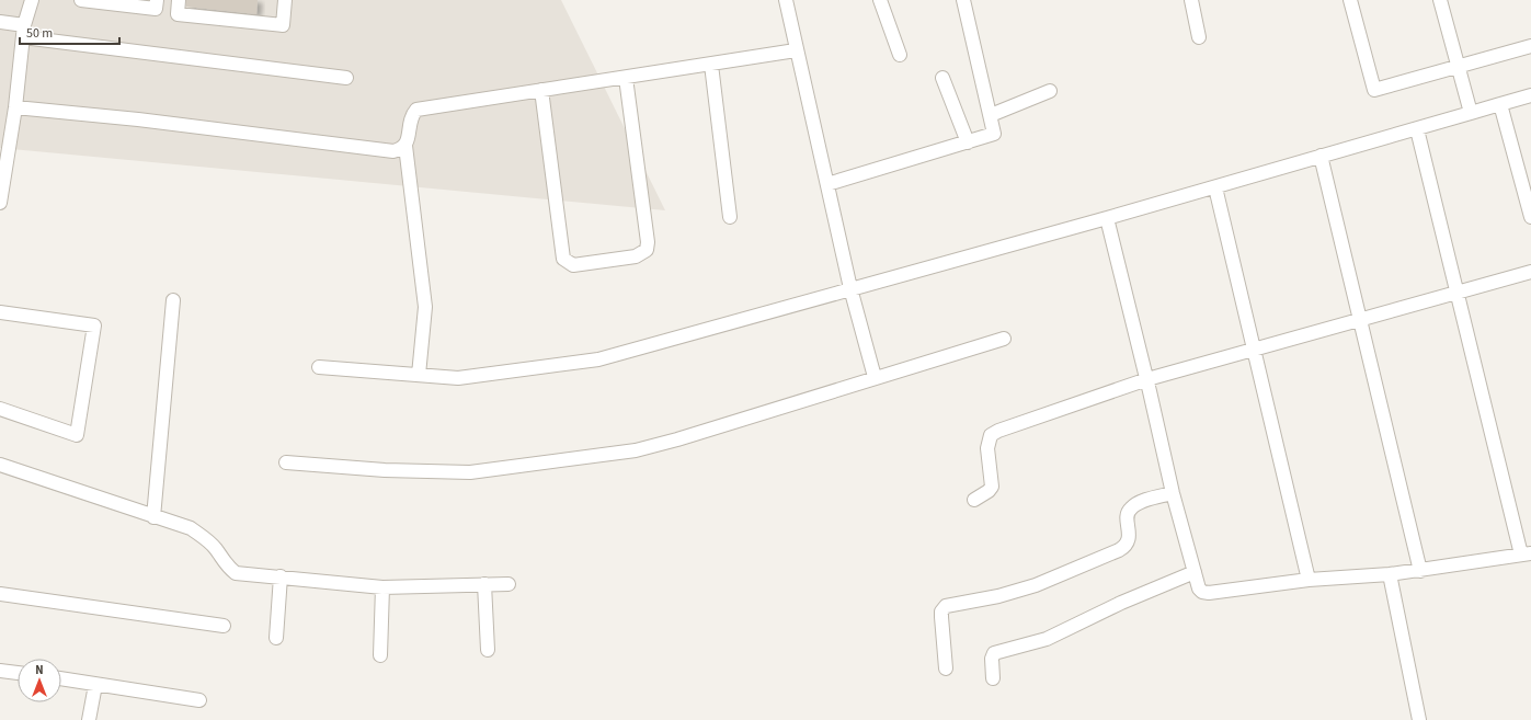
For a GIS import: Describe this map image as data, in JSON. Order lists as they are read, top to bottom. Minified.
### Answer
{"scale_bar":"50 m","north":"top"}
